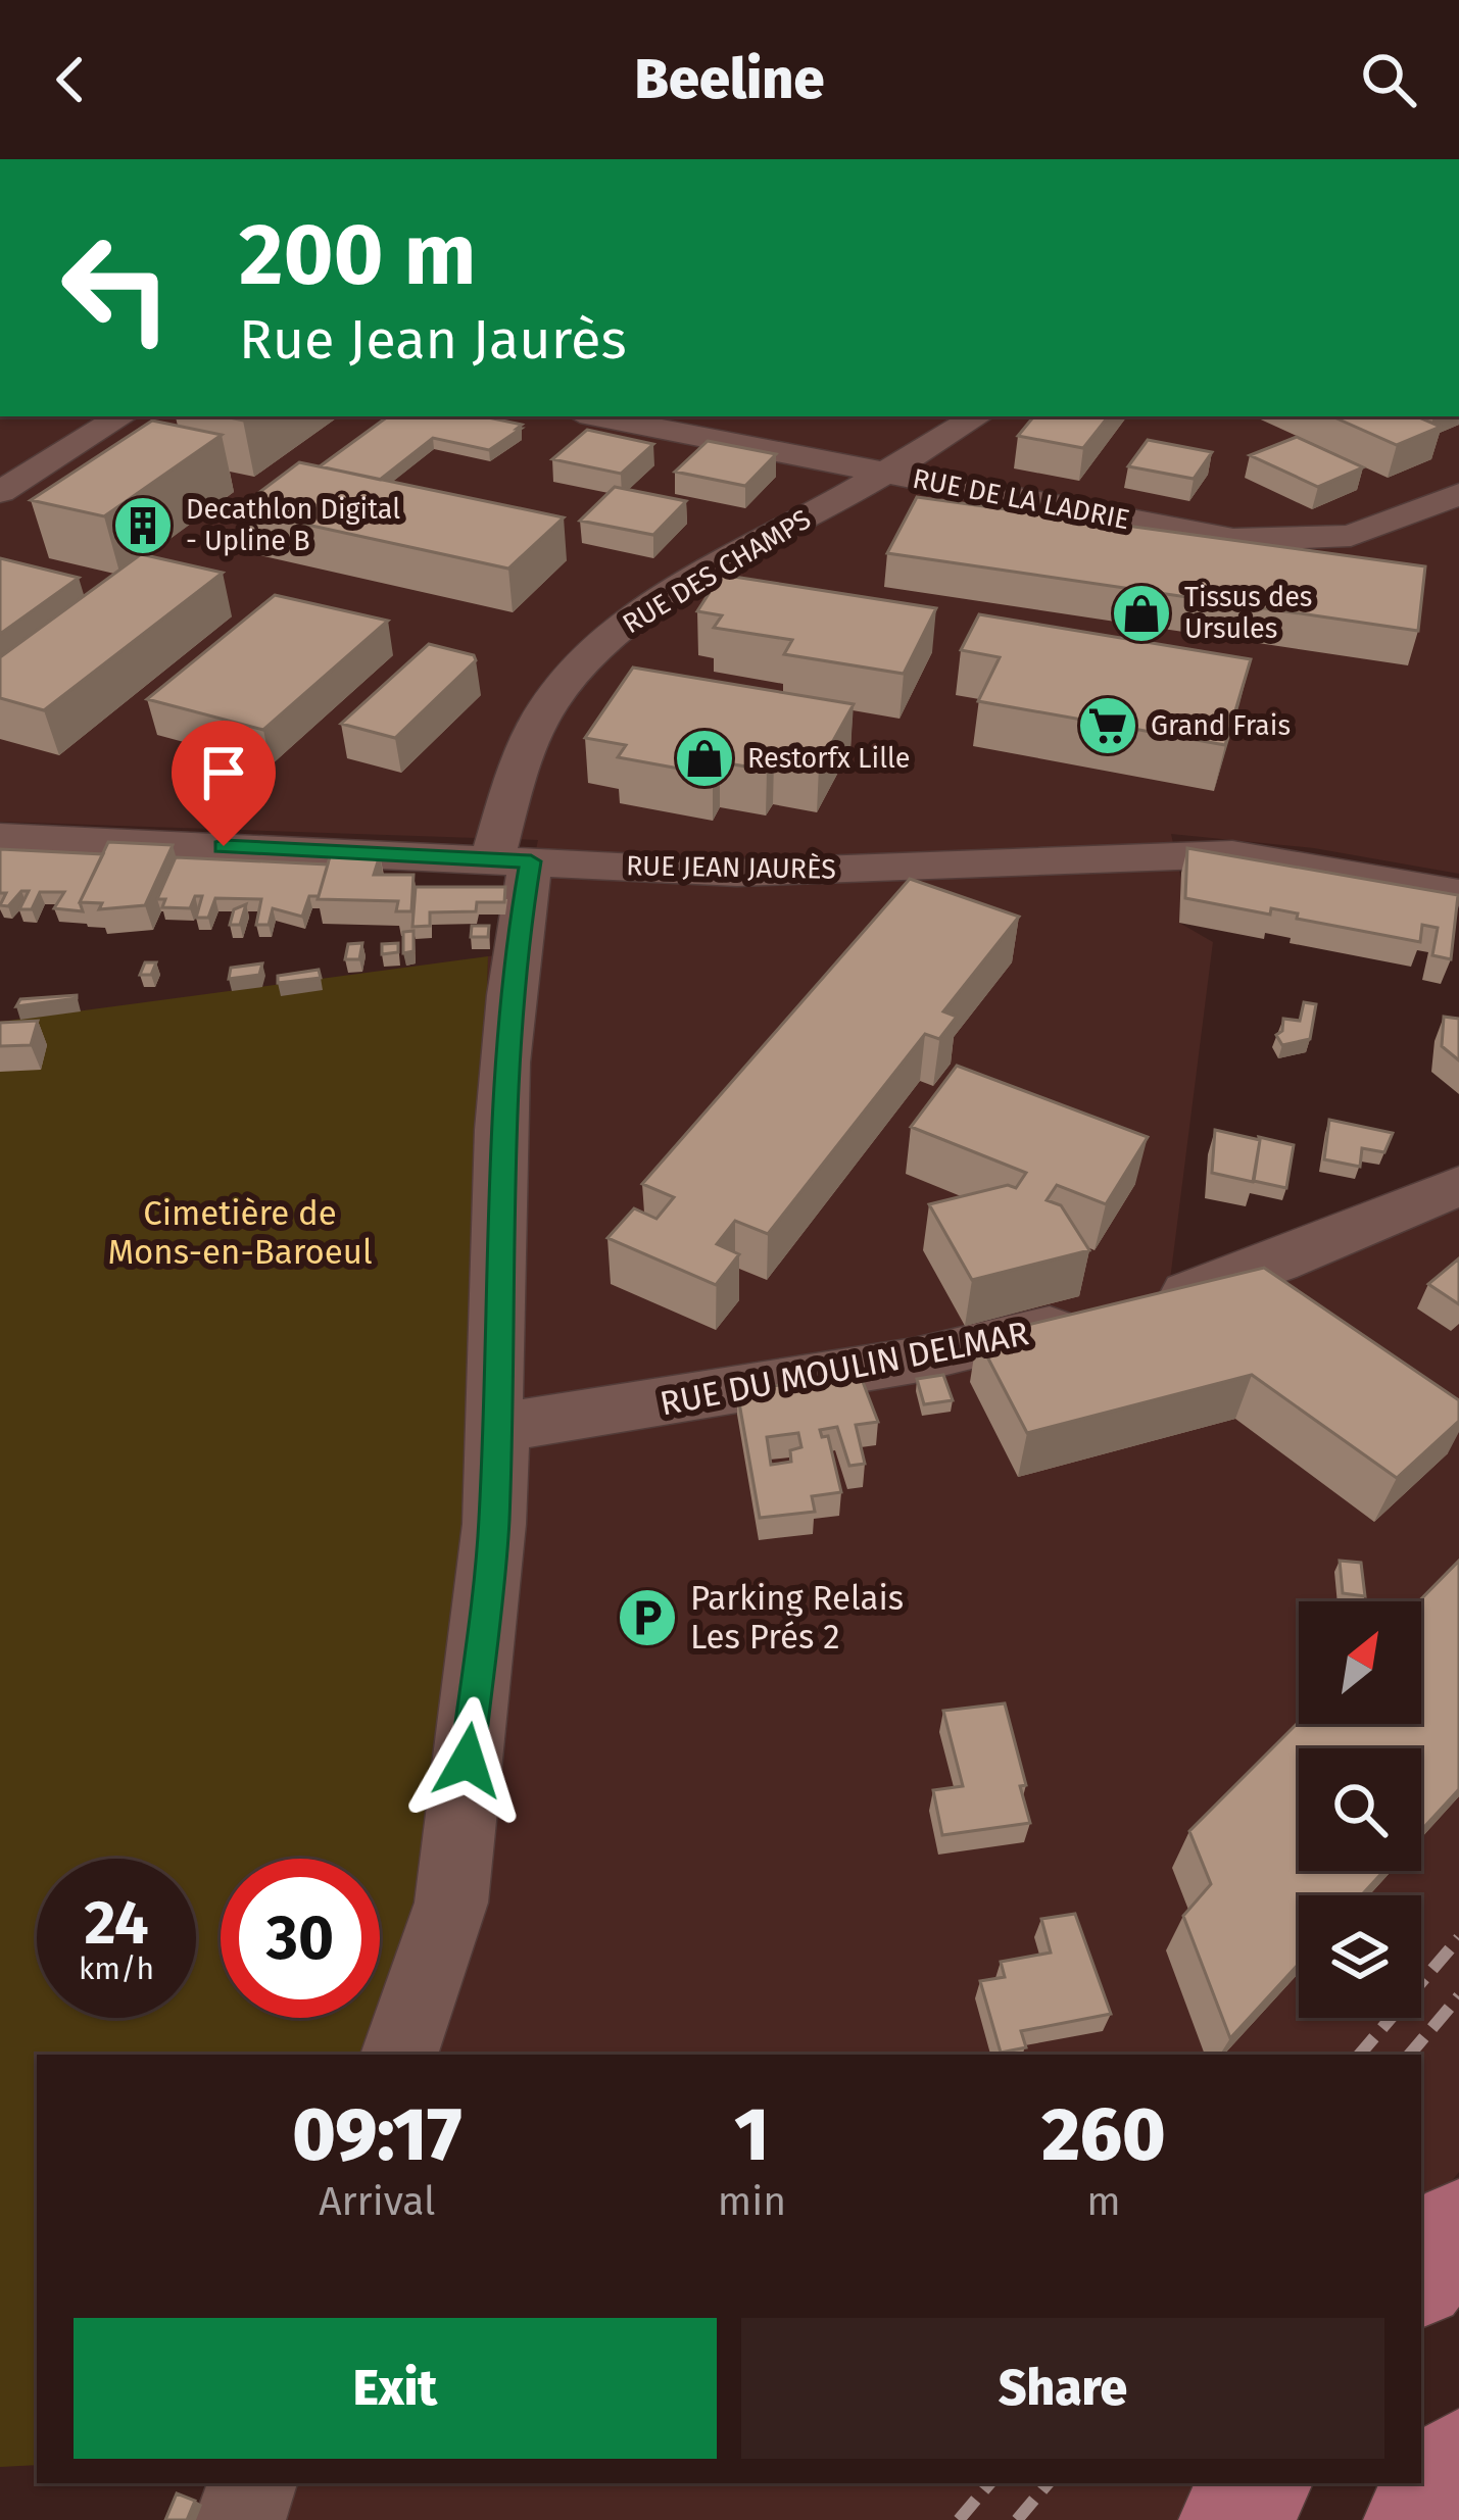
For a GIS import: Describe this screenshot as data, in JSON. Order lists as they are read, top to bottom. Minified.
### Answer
{"streets":{"street":["RUE DE LA LADRIE","RUE DES CHAMPS","RUE JEAN JAURÈS","RUE DU MOULIN DELMAR"]},"crossings":[["RUE DE LA LADRIE","RUE DES CHAMPS"],["RUE DES CHAMPS","RUE JEAN JAURÈS"],["RUE DES CHAMPS","RUE DU MOULIN DELMAR"]],"parks":["Cimetière de Mons-en-Baroeul"],"places":{"building":["Decathlon Digital - Upline B"],"shop":["Tissus des Ursules","Restorfx Lille"],"supermarket":["Grand Frais"],"parking":["Parking Relais Les Prés 2"]},"north":"top right","page":{"header":"Beeline","turn":["200 m","Rue Jean Jaurès"],"speed":"24 km/h","limit":"30","eta":["09:17","Arrival","1","min","260","m"],"buttons":["Exit","Share"]}}
